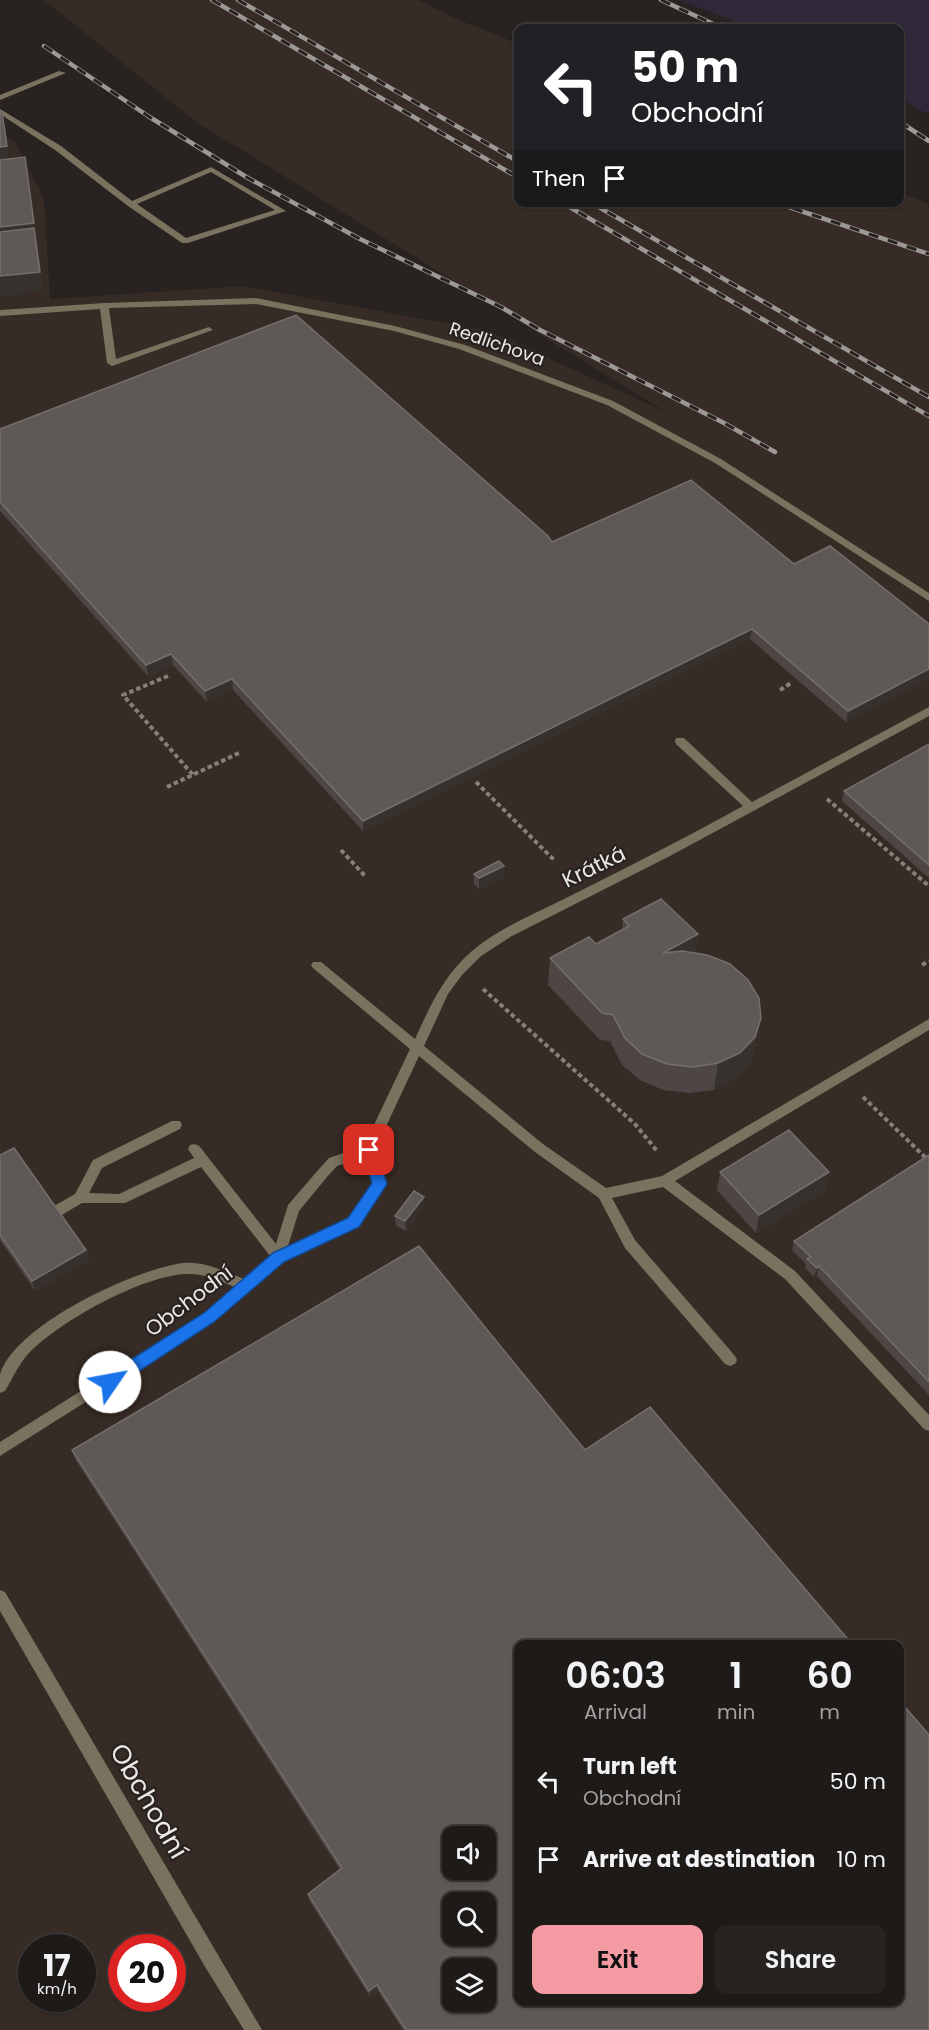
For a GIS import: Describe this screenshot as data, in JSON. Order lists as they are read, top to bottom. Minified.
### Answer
{"streets":{"lane":["Redlichova","Krátká","Obchodní"]},"crossings":[["Krátká","Obchodní"]],"page":{"turn":["50 m","Obchodní"],"then":"Then","eta":["06:03","Arrival","1","min","60","m"],"list":[{"name":"Turn left","note":"Obchodní","value":"50 m"},{"name":"Arrive at destination","value":"10 m"}],"buttons":["Exit","Share"],"speed":"17 km/h","limit":"20"}}
